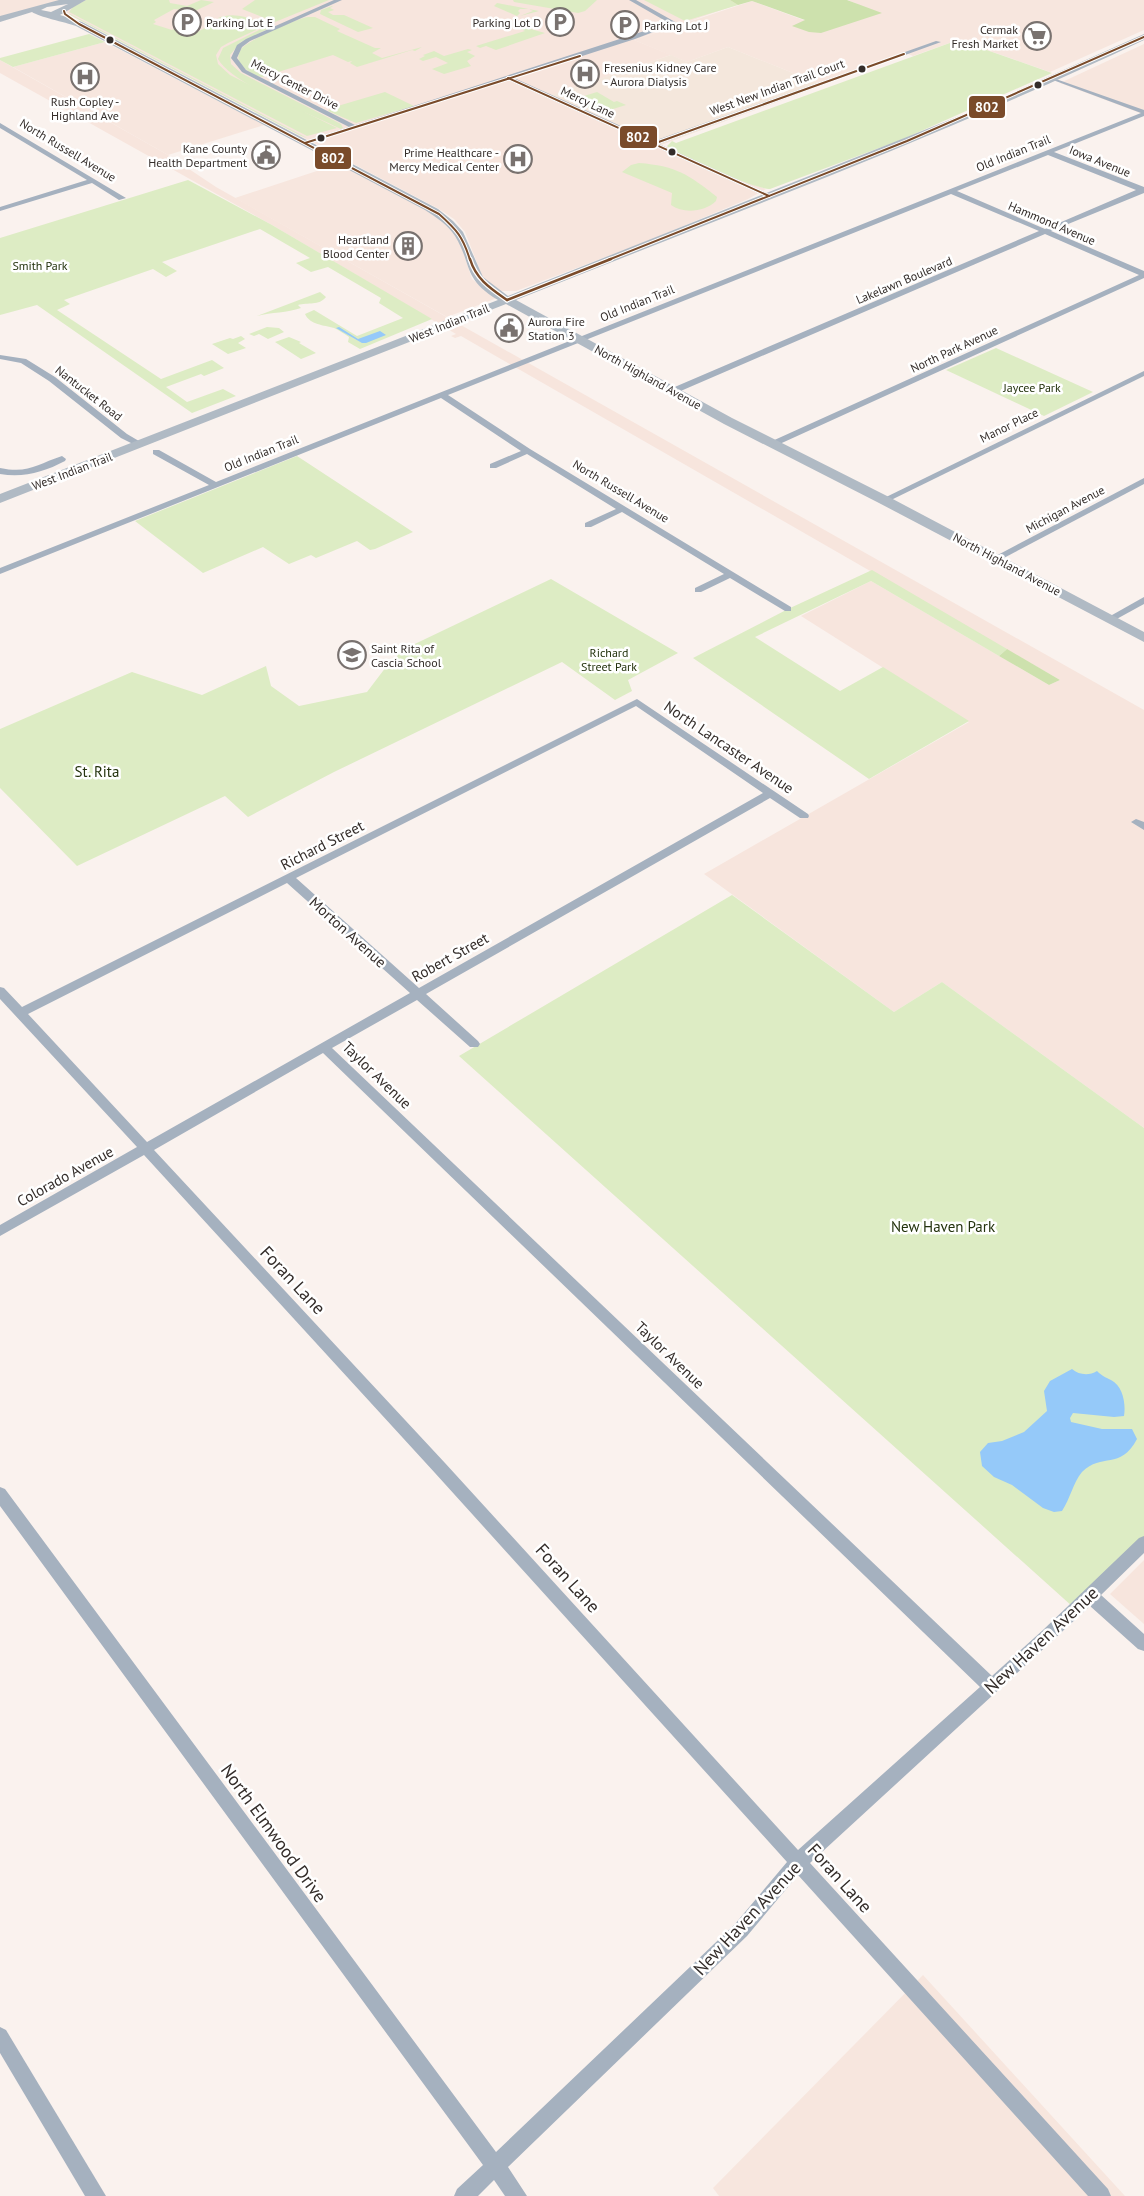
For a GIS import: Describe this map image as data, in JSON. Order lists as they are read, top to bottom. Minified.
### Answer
{"streets":{"main road":["West Indian Trail","North Highland Avenue"],"street":["Mercy Center Drive","West New Indian Trail Court","Mercy Lane","North Russell Avenue","Old Indian Trail","Iowa Avenue","Hammond Avenue","Lakelawn Boulevard","North Park Avenue","Nantucket Road","Manor Place","Michigan Avenue","North Lancaster Avenue","Richard Street","Morton Avenue","Robert Street","Taylor Avenue","Colorado Avenue","Foran Lane","New Haven Avenue","North Elmwood Drive"]},"crossings":[["Mercy Center Drive","Mercy Lane"],["West New Indian Trail Court","Mercy Lane"],["Mercy Lane","West Indian Trail"],["Mercy Lane","North Highland Avenue"],["North Russell Avenue","Old Indian Trail"],["Old Indian Trail","Iowa Avenue"],["Old Indian Trail","Hammond Avenue"],["Old Indian Trail","North Highland Avenue"],["Iowa Avenue","Lakelawn Boulevard"],["Hammond Avenue","Lakelawn Boulevard"],["Hammond Avenue","North Park Avenue"],["Lakelawn Boulevard","North Highland Avenue"],["West Indian Trail","North Highland Avenue"],["West Indian Trail","Nantucket Road"],["North Park Avenue","North Highland Avenue"],["North Highland Avenue","Manor Place"],["North Highland Avenue","Michigan Avenue"],["North Lancaster Avenue","Richard Street"],["North Lancaster Avenue","Robert Street"],["Richard Street","Morton Avenue"],["Richard Street","Foran Lane"],["Morton Avenue","Robert Street"],["Robert Street","Taylor Avenue"],["Robert Street","Colorado Avenue"],["Robert Street","Foran Lane"],["Taylor Avenue","New Haven Avenue"],["Colorado Avenue","Foran Lane"],["Foran Lane","New Haven Avenue"],["New Haven Avenue","North Elmwood Drive"]],"parks":["Smith Park","Jaycee Park","Richard Street Park","St. Rita","New Haven Park"],"places":{"parking":["Parking Lot E","Parking Lot D","Parking Lot J"],"supermarket":["Cermak Fresh Market"],"hospital":["Fresenius Kidney Care - Aurora Dialysis","Rush Copley - Highland Ave","Prime Healthcare - Mercy Medical Center"],"public building":["Kane County Health Department","Aurora Fire Station 3"],"building":["Heartland Blood Center"],"school or university":["Saint Rita of Cascia School"]},"lines":["transit line 802"]}
